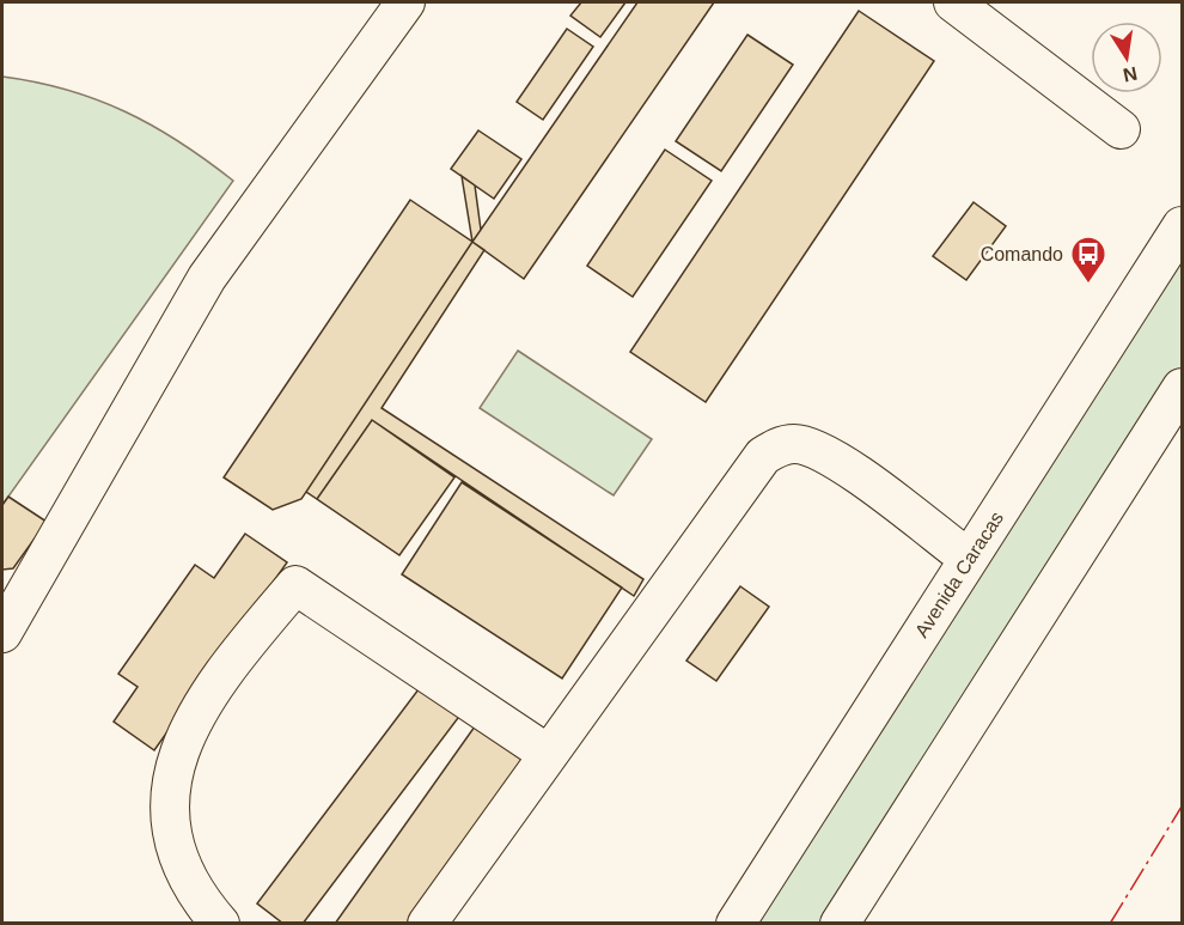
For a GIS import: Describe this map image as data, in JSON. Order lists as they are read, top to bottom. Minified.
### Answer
{"streets":{"street":["Avenida Caracas"]},"places":{"bus stop":["Comando"]},"north":"bottom"}
